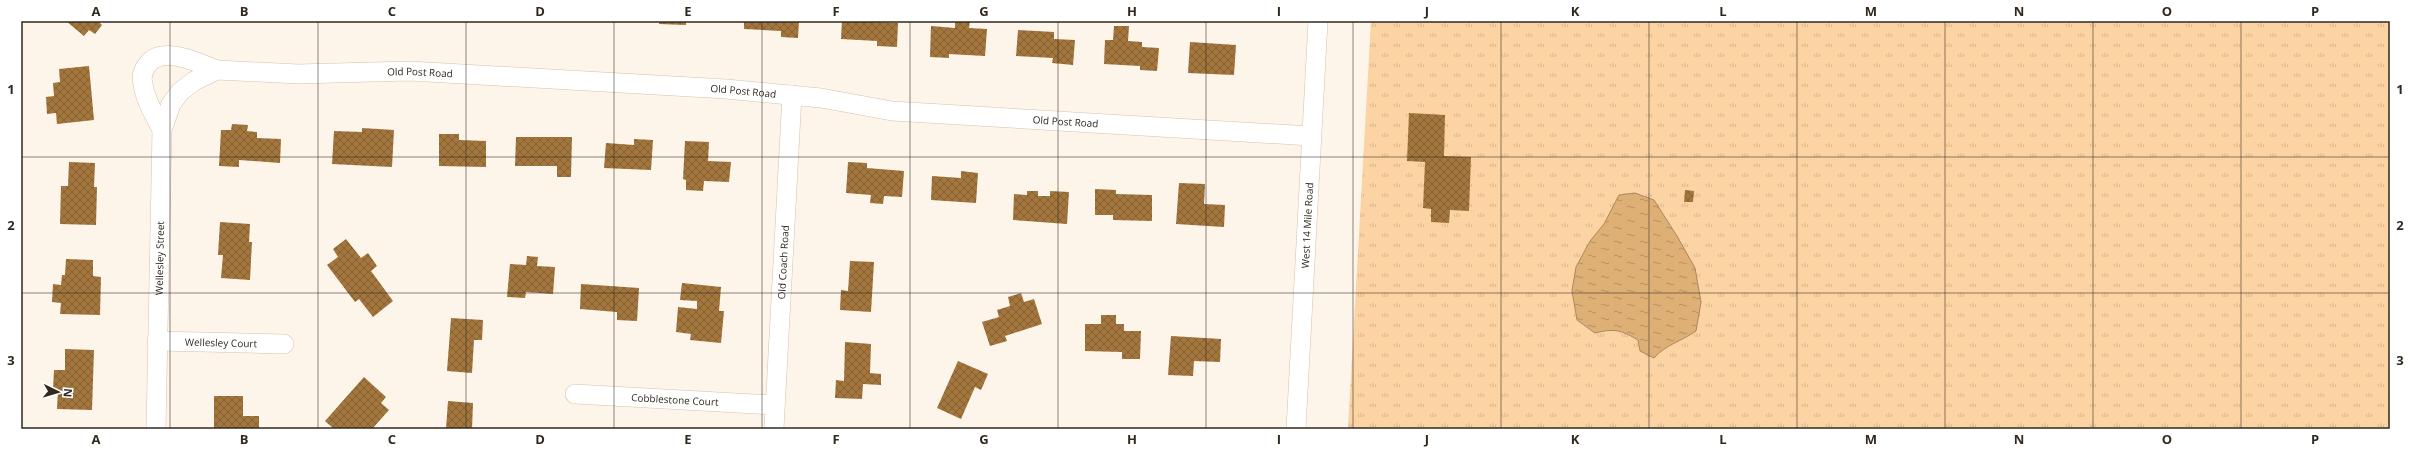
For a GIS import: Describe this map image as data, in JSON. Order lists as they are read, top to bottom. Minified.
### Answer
{"streets":{"street":["Old Post Road","West 14 Mile Road","Wellesley Street","Old Coach Road","Wellesley Court","Cobblestone Court"]},"crossings":[["Old Post Road","West 14 Mile Road"],["Old Post Road","Wellesley Street"],["Old Post Road","Old Coach Road"],["Wellesley Street","Wellesley Court"],["Old Coach Road","Cobblestone Court"]],"north":"right","grid":{"columns":["A","B","C","D","E","F","G","H","I","J","K","L","M","N","O","P"],"rows":["1","2","3"]}}
